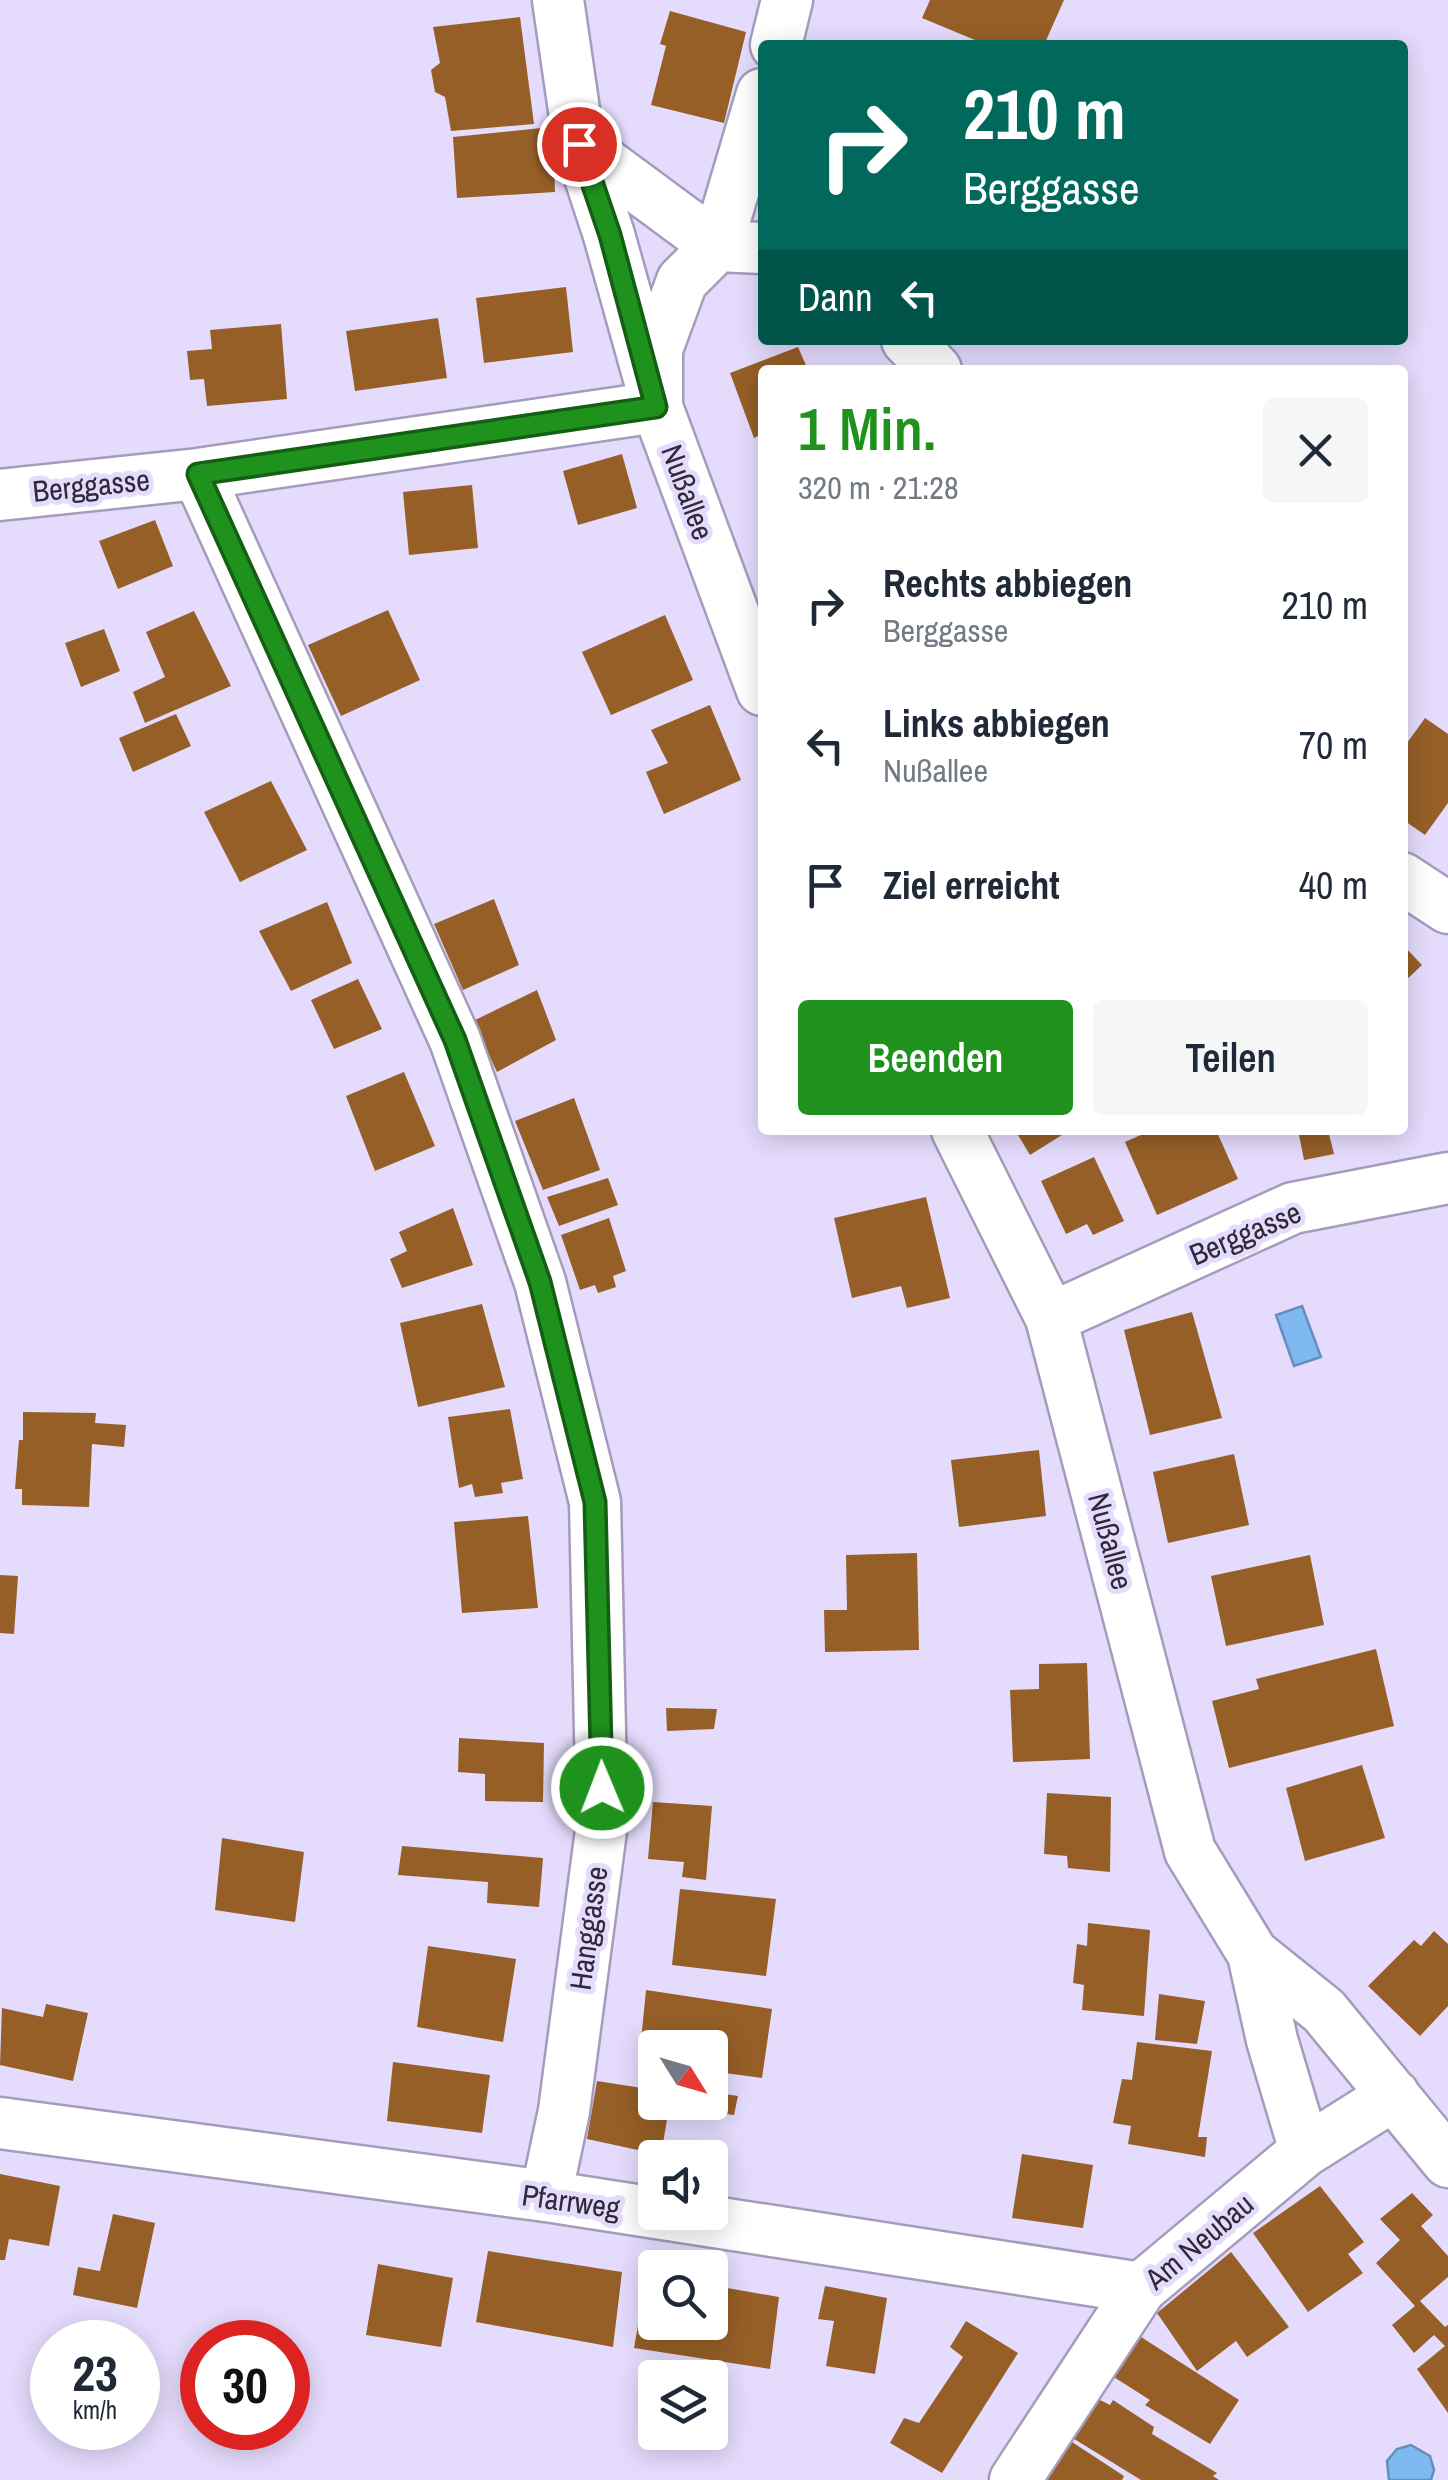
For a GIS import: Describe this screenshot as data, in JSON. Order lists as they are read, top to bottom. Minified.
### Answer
{"streets":{"street":["Berggasse","Nußallee","Hanggasse","Pfarrweg","Am Neubau"]},"crossings":[["Berggasse","Nußallee"],["Berggasse","Hanggasse"],["Nußallee","Am Neubau"],["Hanggasse","Pfarrweg"],["Pfarrweg","Am Neubau"]],"north":"bottom right","page":{"turn":["210 m","Berggasse"],"then":"Dann","heading":["1 Min.","320 m · 21:28"],"list":[{"name":"Rechts abbiegen","note":"Berggasse","value":"210 m"},{"name":"Links abbiegen","note":"Nußallee","value":"70 m"},{"name":"Ziel erreicht","value":"40 m"}],"buttons":["Beenden","Teilen"],"speed":"23 km/h","limit":"30"}}
